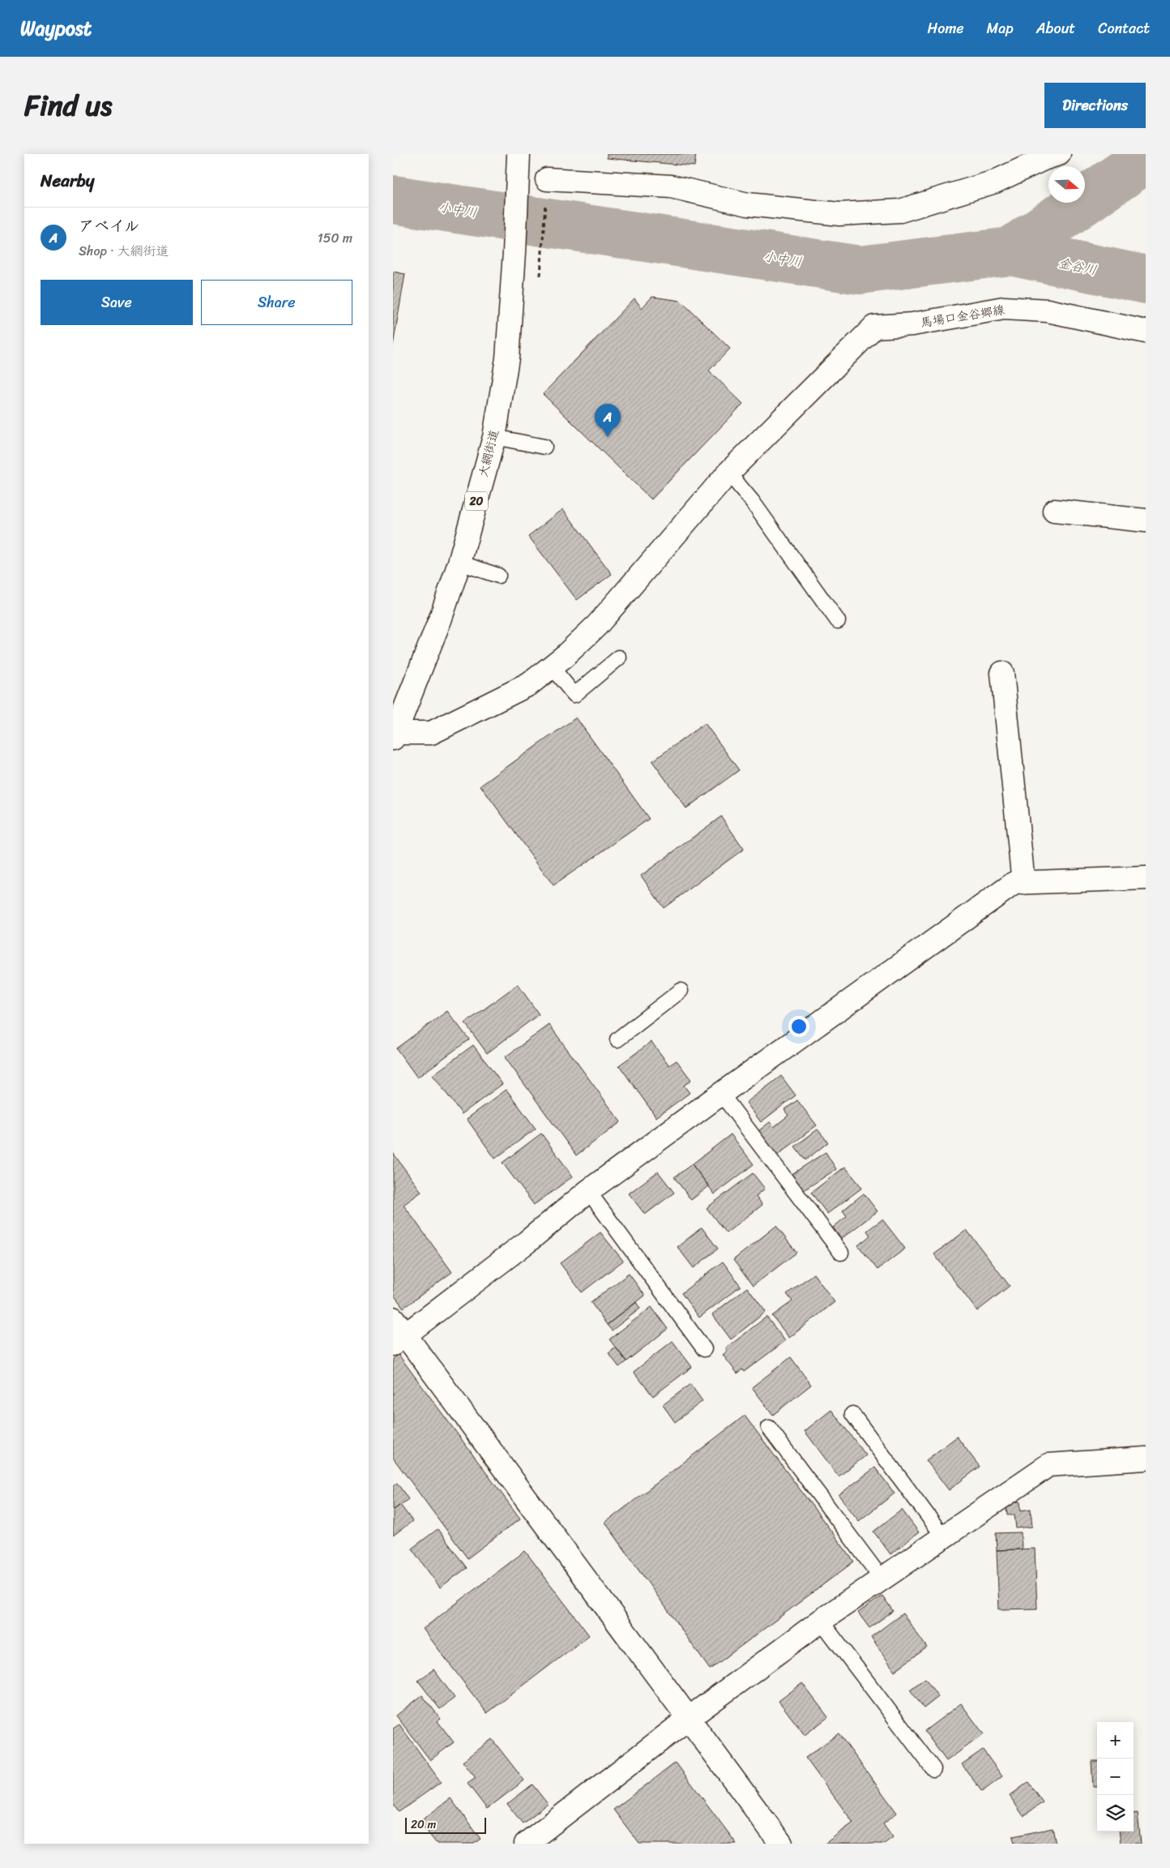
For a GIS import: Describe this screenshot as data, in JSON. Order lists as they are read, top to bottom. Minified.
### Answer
{"streets":{"street":["馬場口金谷郷線","大網街道","20"]},"water":["小中川","金谷川"],"scale_bar":"20 m","north":"right","page":{"header":"Waypost","nav":["Home","Map","About","Contact"],"title":"Find us","buttons":["Directions",["Save","Share"]],"heading":"Nearby","list":[{"mark":"A","name":"アベイル","note":"Shop · 大網街道","value":"150 m"}],"pins":"A","map_buttons":["+","−"],"scale":"20 m"}}
